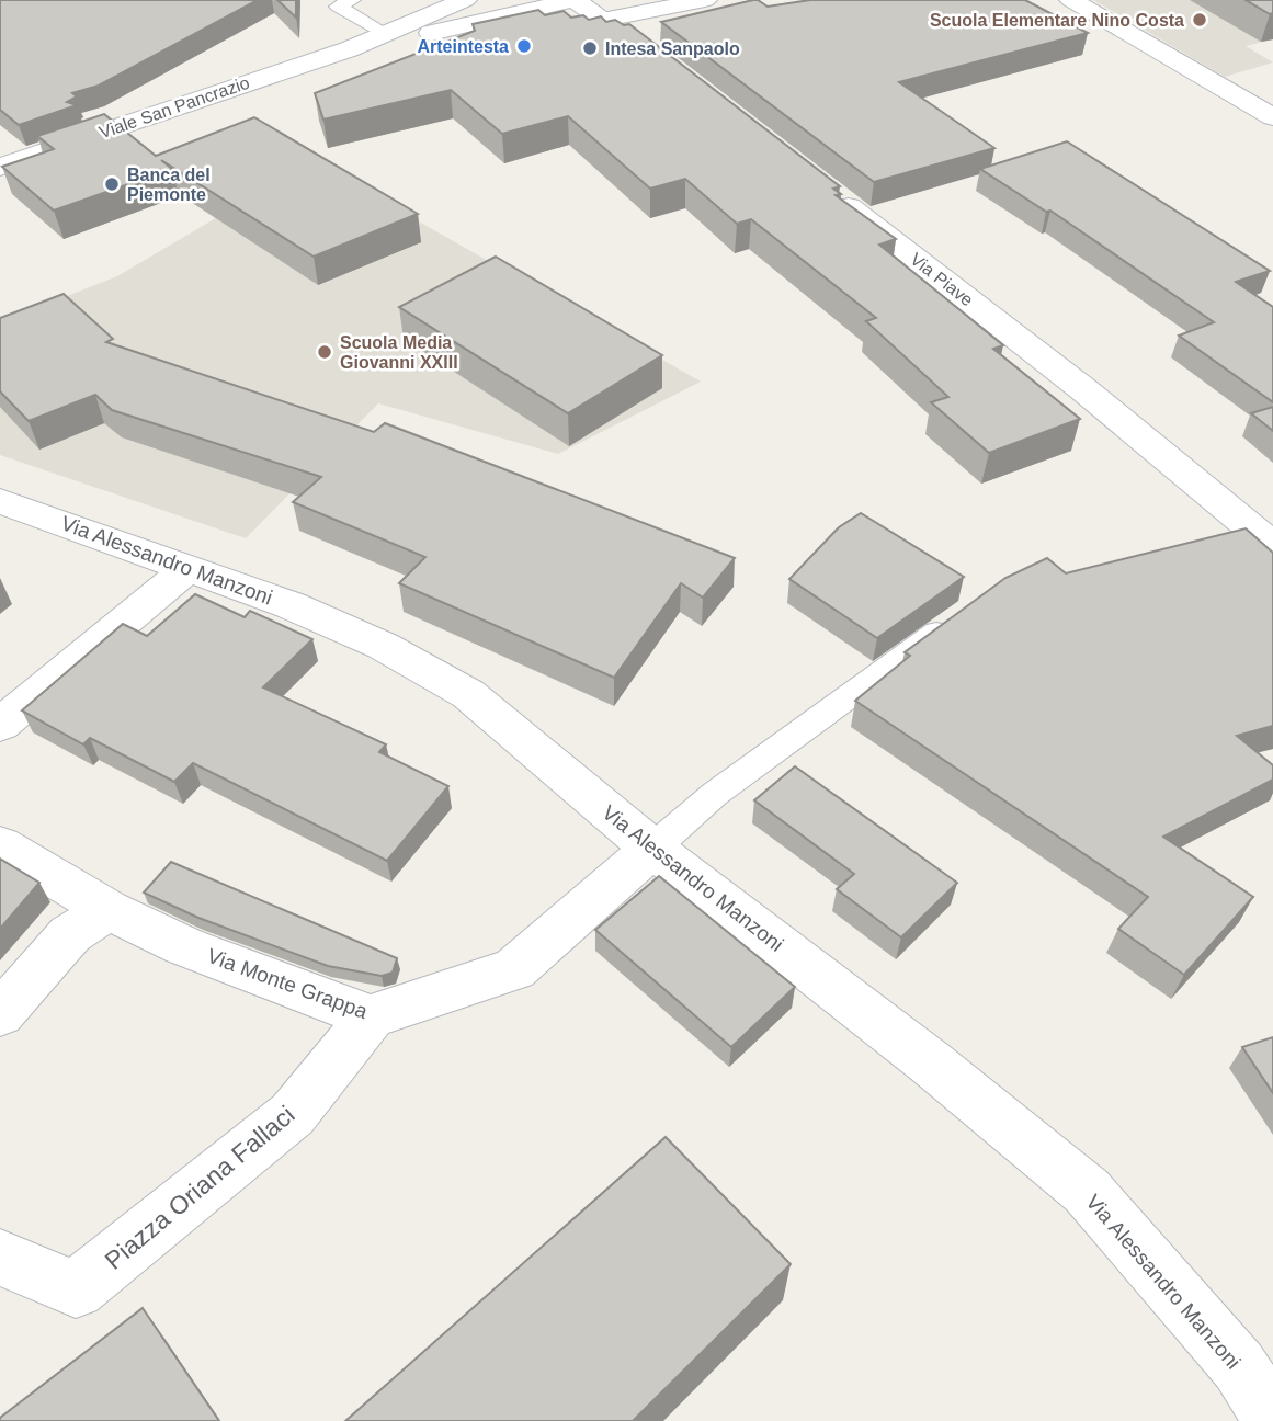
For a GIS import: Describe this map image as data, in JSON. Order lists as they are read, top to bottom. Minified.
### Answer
{"streets":{"street":["Viale San Pancrazio","Via Piave","Via Alessandro Manzoni","Via Monte Grappa","Piazza Oriana Fallaci"]},"crossings":[["Via Alessandro Manzoni","Via Monte Grappa"],["Via Monte Grappa","Piazza Oriana Fallaci"]],"places":["Scuola Elementare Nino Costa","Arteintesta","Intesa Sanpaolo","Banca del Piemonte","Scuola Media Giovanni XXIII"]}
